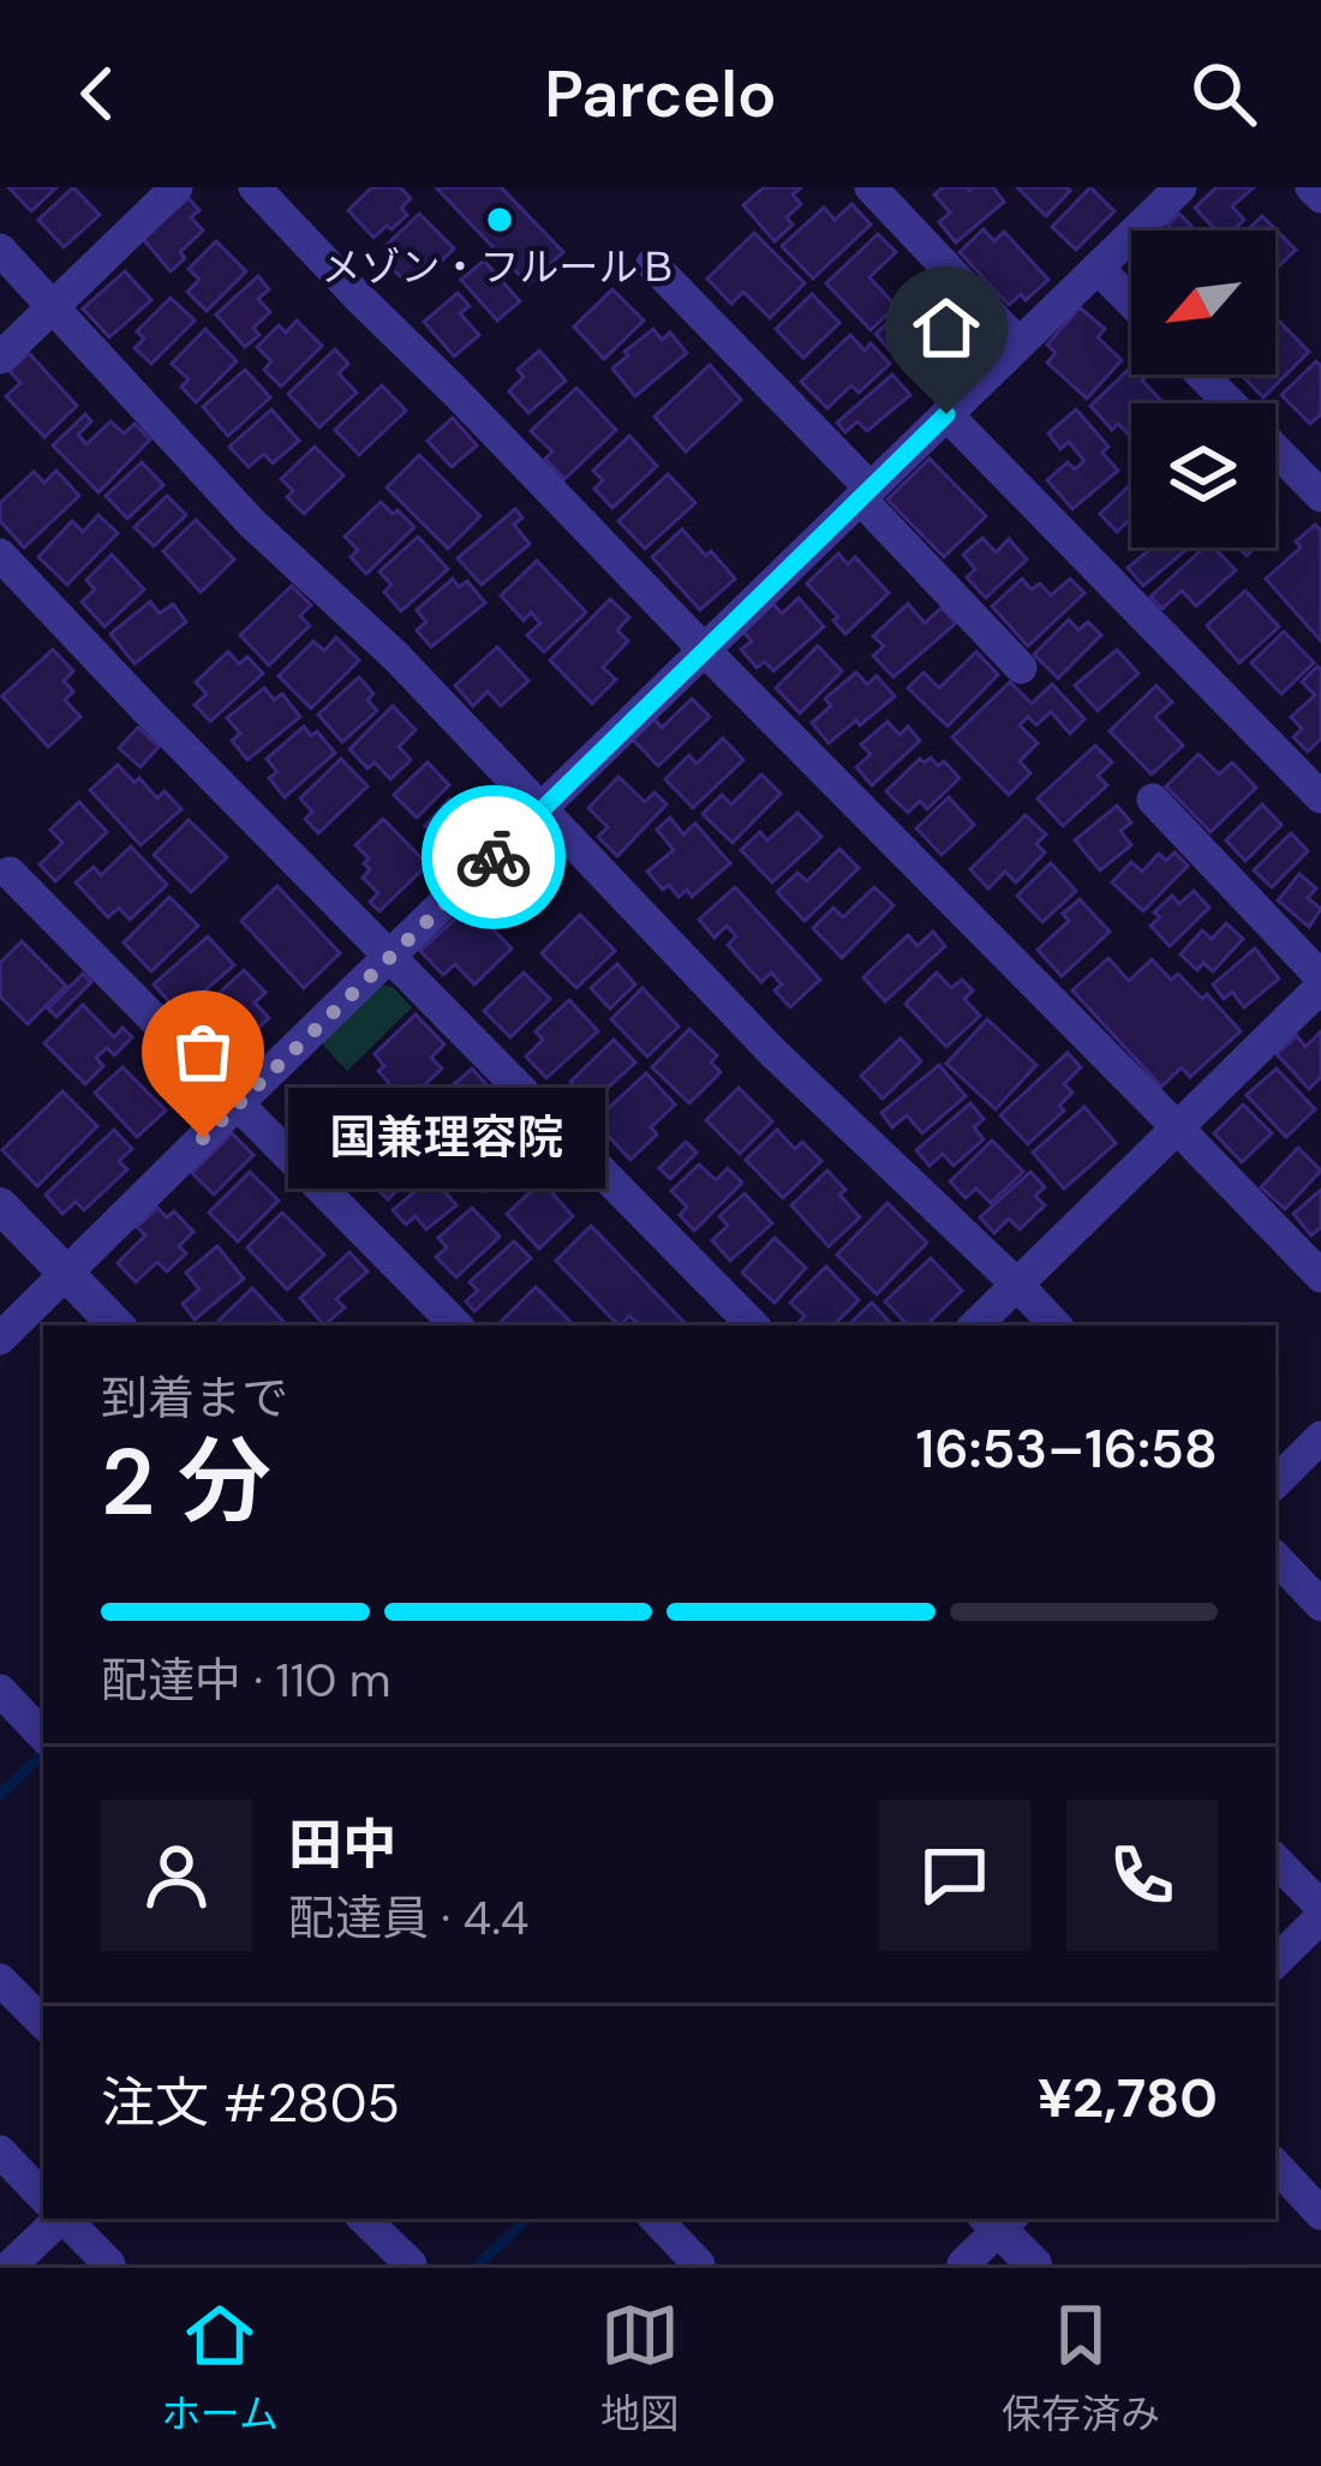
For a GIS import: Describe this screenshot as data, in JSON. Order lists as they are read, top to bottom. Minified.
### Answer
{"places":["メゾン・フルールＢ","国兼理容院"],"north":"bottom left","page":{"header":"Parcelo","bubble":"国兼理容院","heading":["2 分","到着まで","16:53–16:58"],"panel":["田中","配達員 · 4.4","注文 #2805","¥2,780"],"bar":"配達中 · 110 m","tabs":["ホーム","地図","保存済み"]}}
